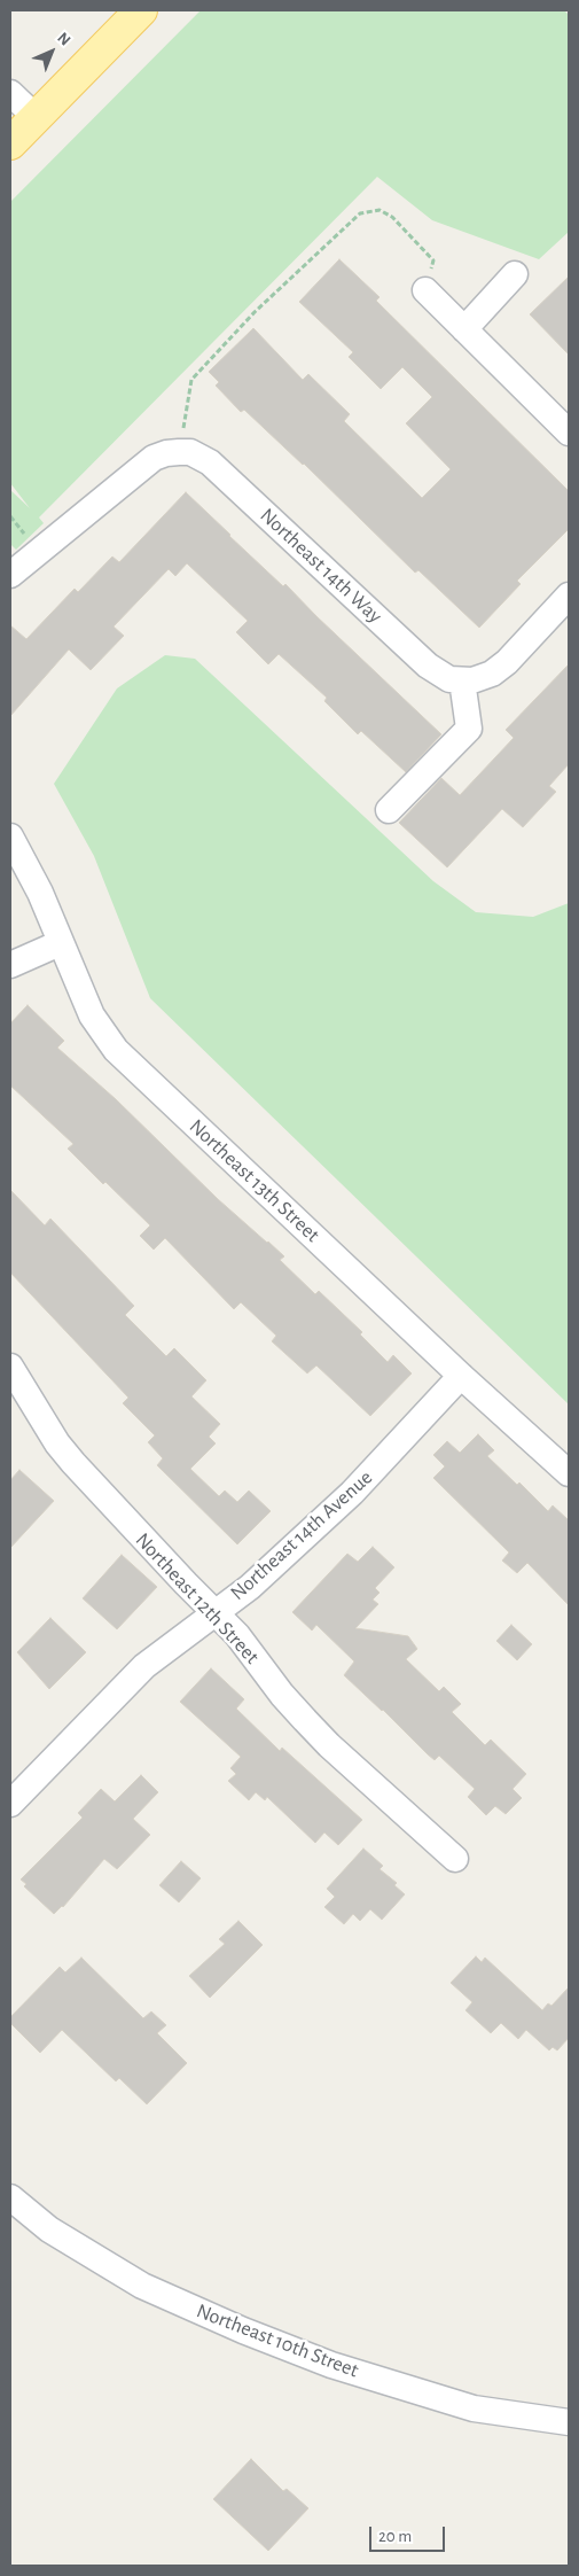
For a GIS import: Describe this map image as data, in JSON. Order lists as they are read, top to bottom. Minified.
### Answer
{"streets":{"street":["Northeast 14th Way","Northeast 13th Street","Northeast 14th Avenue","Northeast 12th Street","Northeast 10th Street"]},"crossings":[["Northeast 13th Street","Northeast 14th Avenue"],["Northeast 14th Avenue","Northeast 12th Street"]],"scale_bar":"20 m","north":"top right"}
